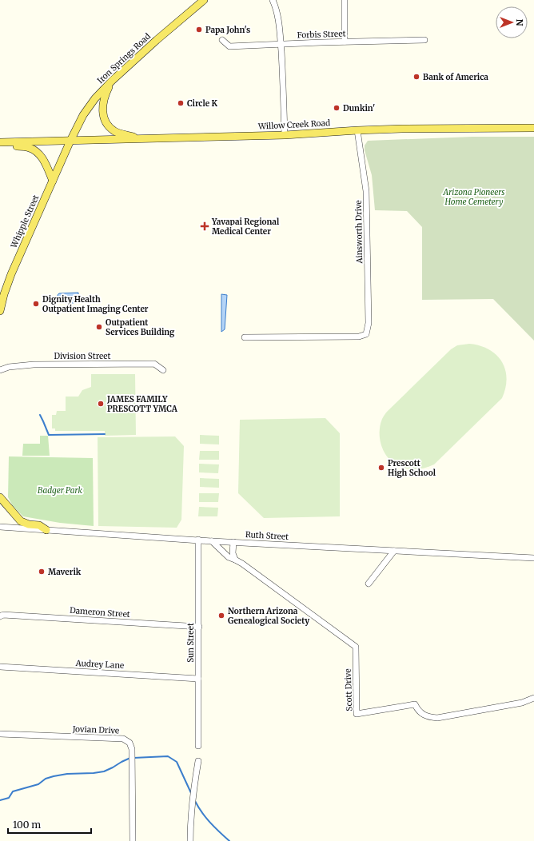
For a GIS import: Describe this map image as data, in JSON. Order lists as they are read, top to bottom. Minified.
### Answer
{"streets":{"main road":["Iron Springs Road","Willow Creek Road","Whipple Street"],"street":["Forbis Street","Ainsworth Drive","Division Street","Ruth Street","Dameron Street","Sun Street","Audrey Lane","Scott Drive","Jovian Drive"]},"crossings":[["Iron Springs Road","Willow Creek Road"],["Iron Springs Road","Whipple Street"],["Willow Creek Road","Whipple Street"],["Willow Creek Road","Ainsworth Drive"],["Ruth Street","Sun Street"],["Ruth Street","Scott Drive"],["Dameron Street","Sun Street"],["Sun Street","Audrey Lane"]],"parks":["Arizona Pioneers Home Cemetery","Badger Park"],"places":{"other":["Papa John's","Bank of America","Circle K","Dunkin'","Dignity Health Outpatient Imaging Center","Outpatient Services Building","JAMES FAMILY PRESCOTT YMCA","Prescott High School","Maverik","Northern Arizona Genealogical Society"],"health":["Yavapai Regional Medical Center"]},"scale_bar":"100 m","north":"right"}
